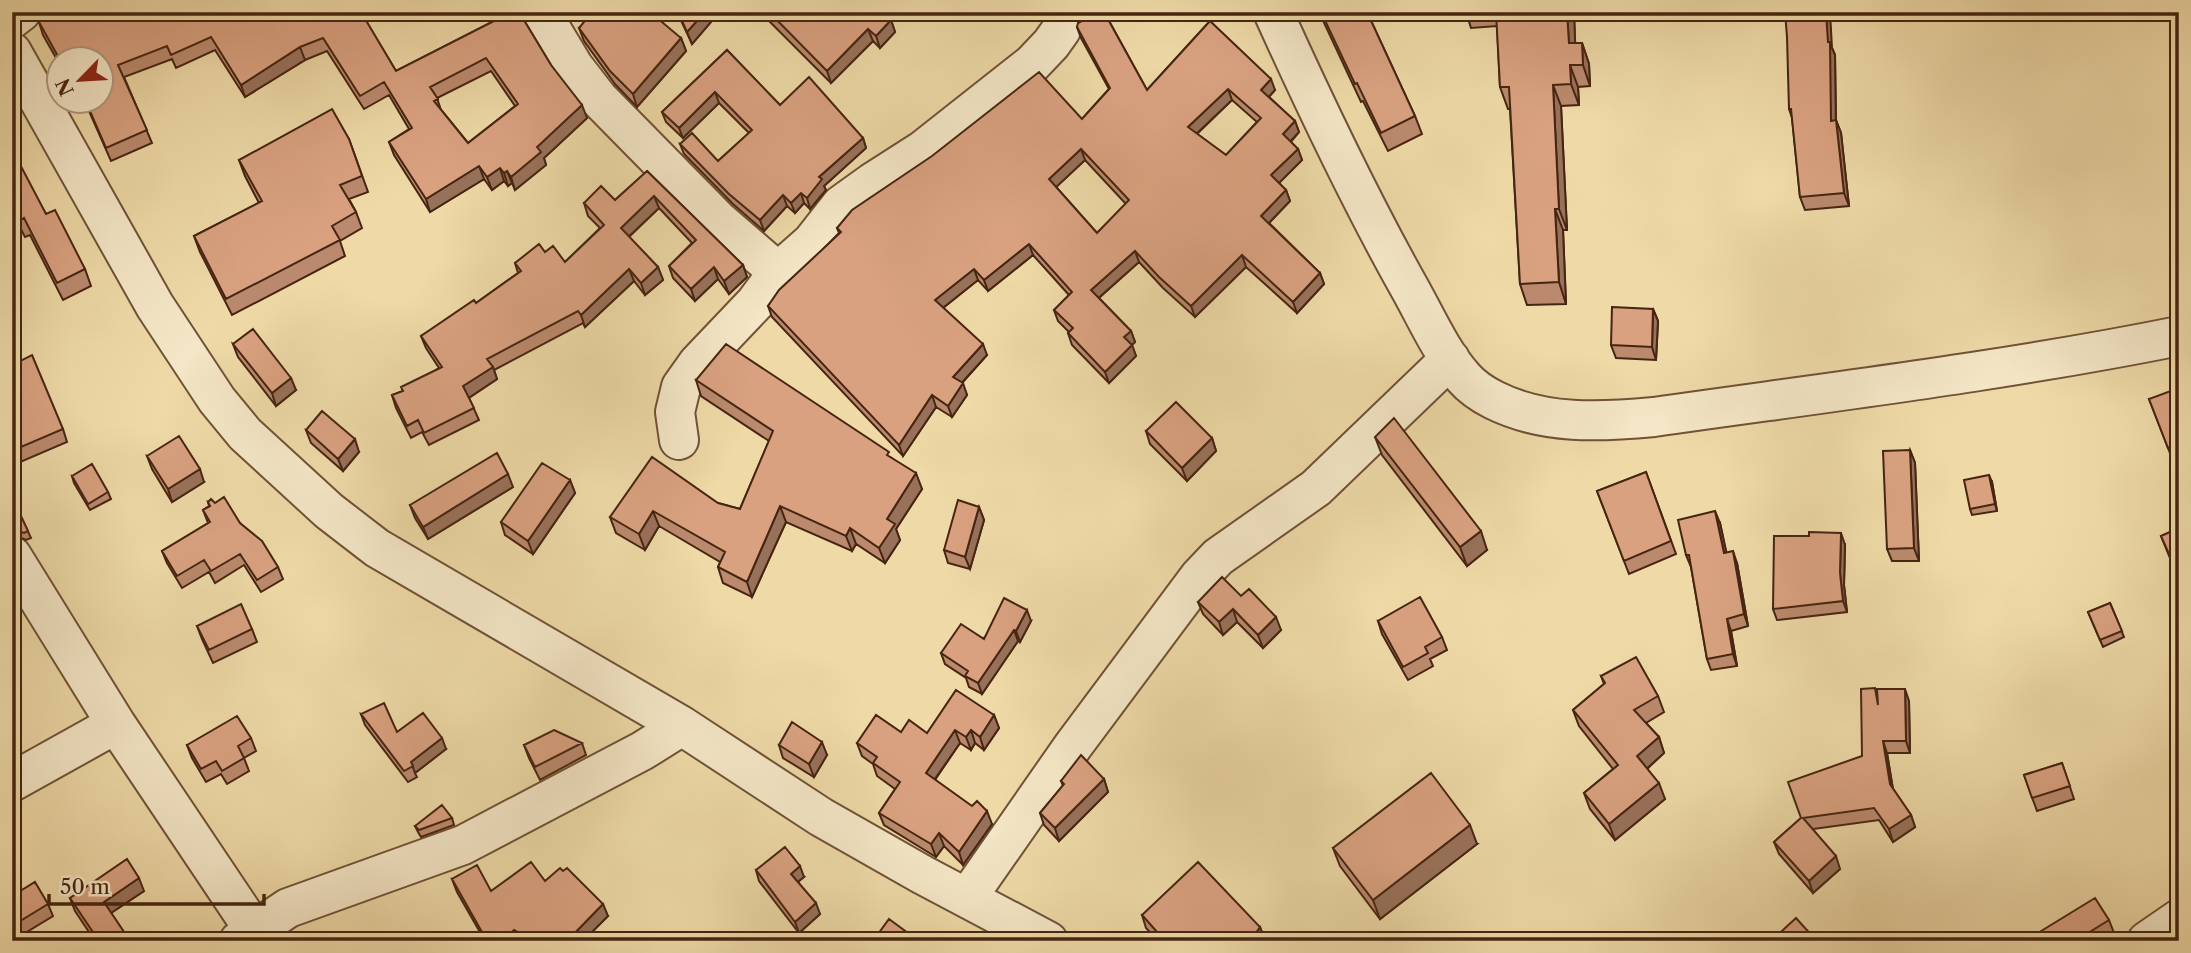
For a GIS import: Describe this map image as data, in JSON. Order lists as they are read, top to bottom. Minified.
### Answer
{"scale_bar":"50 m","north":"bottom left"}
